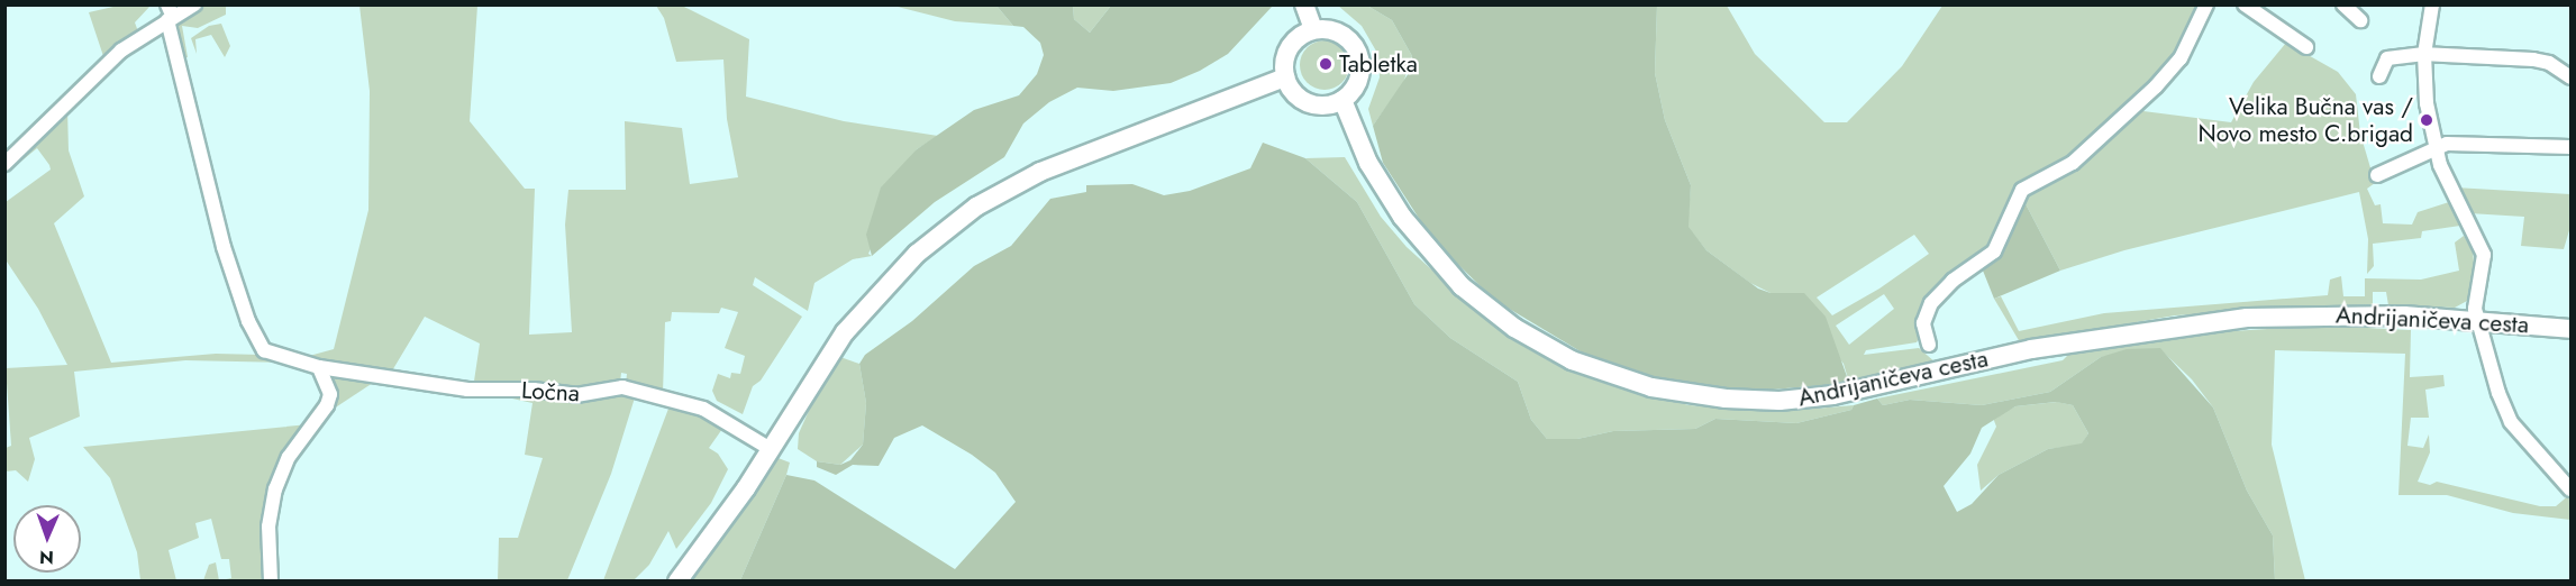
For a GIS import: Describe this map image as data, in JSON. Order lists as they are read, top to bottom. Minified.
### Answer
{"streets":{"main road":["Andrijaničeva cesta"],"street":["Ločna"]},"places":["Tabletka","Velika Bučna vas / Novo mesto C.brigad"],"north":"bottom"}
